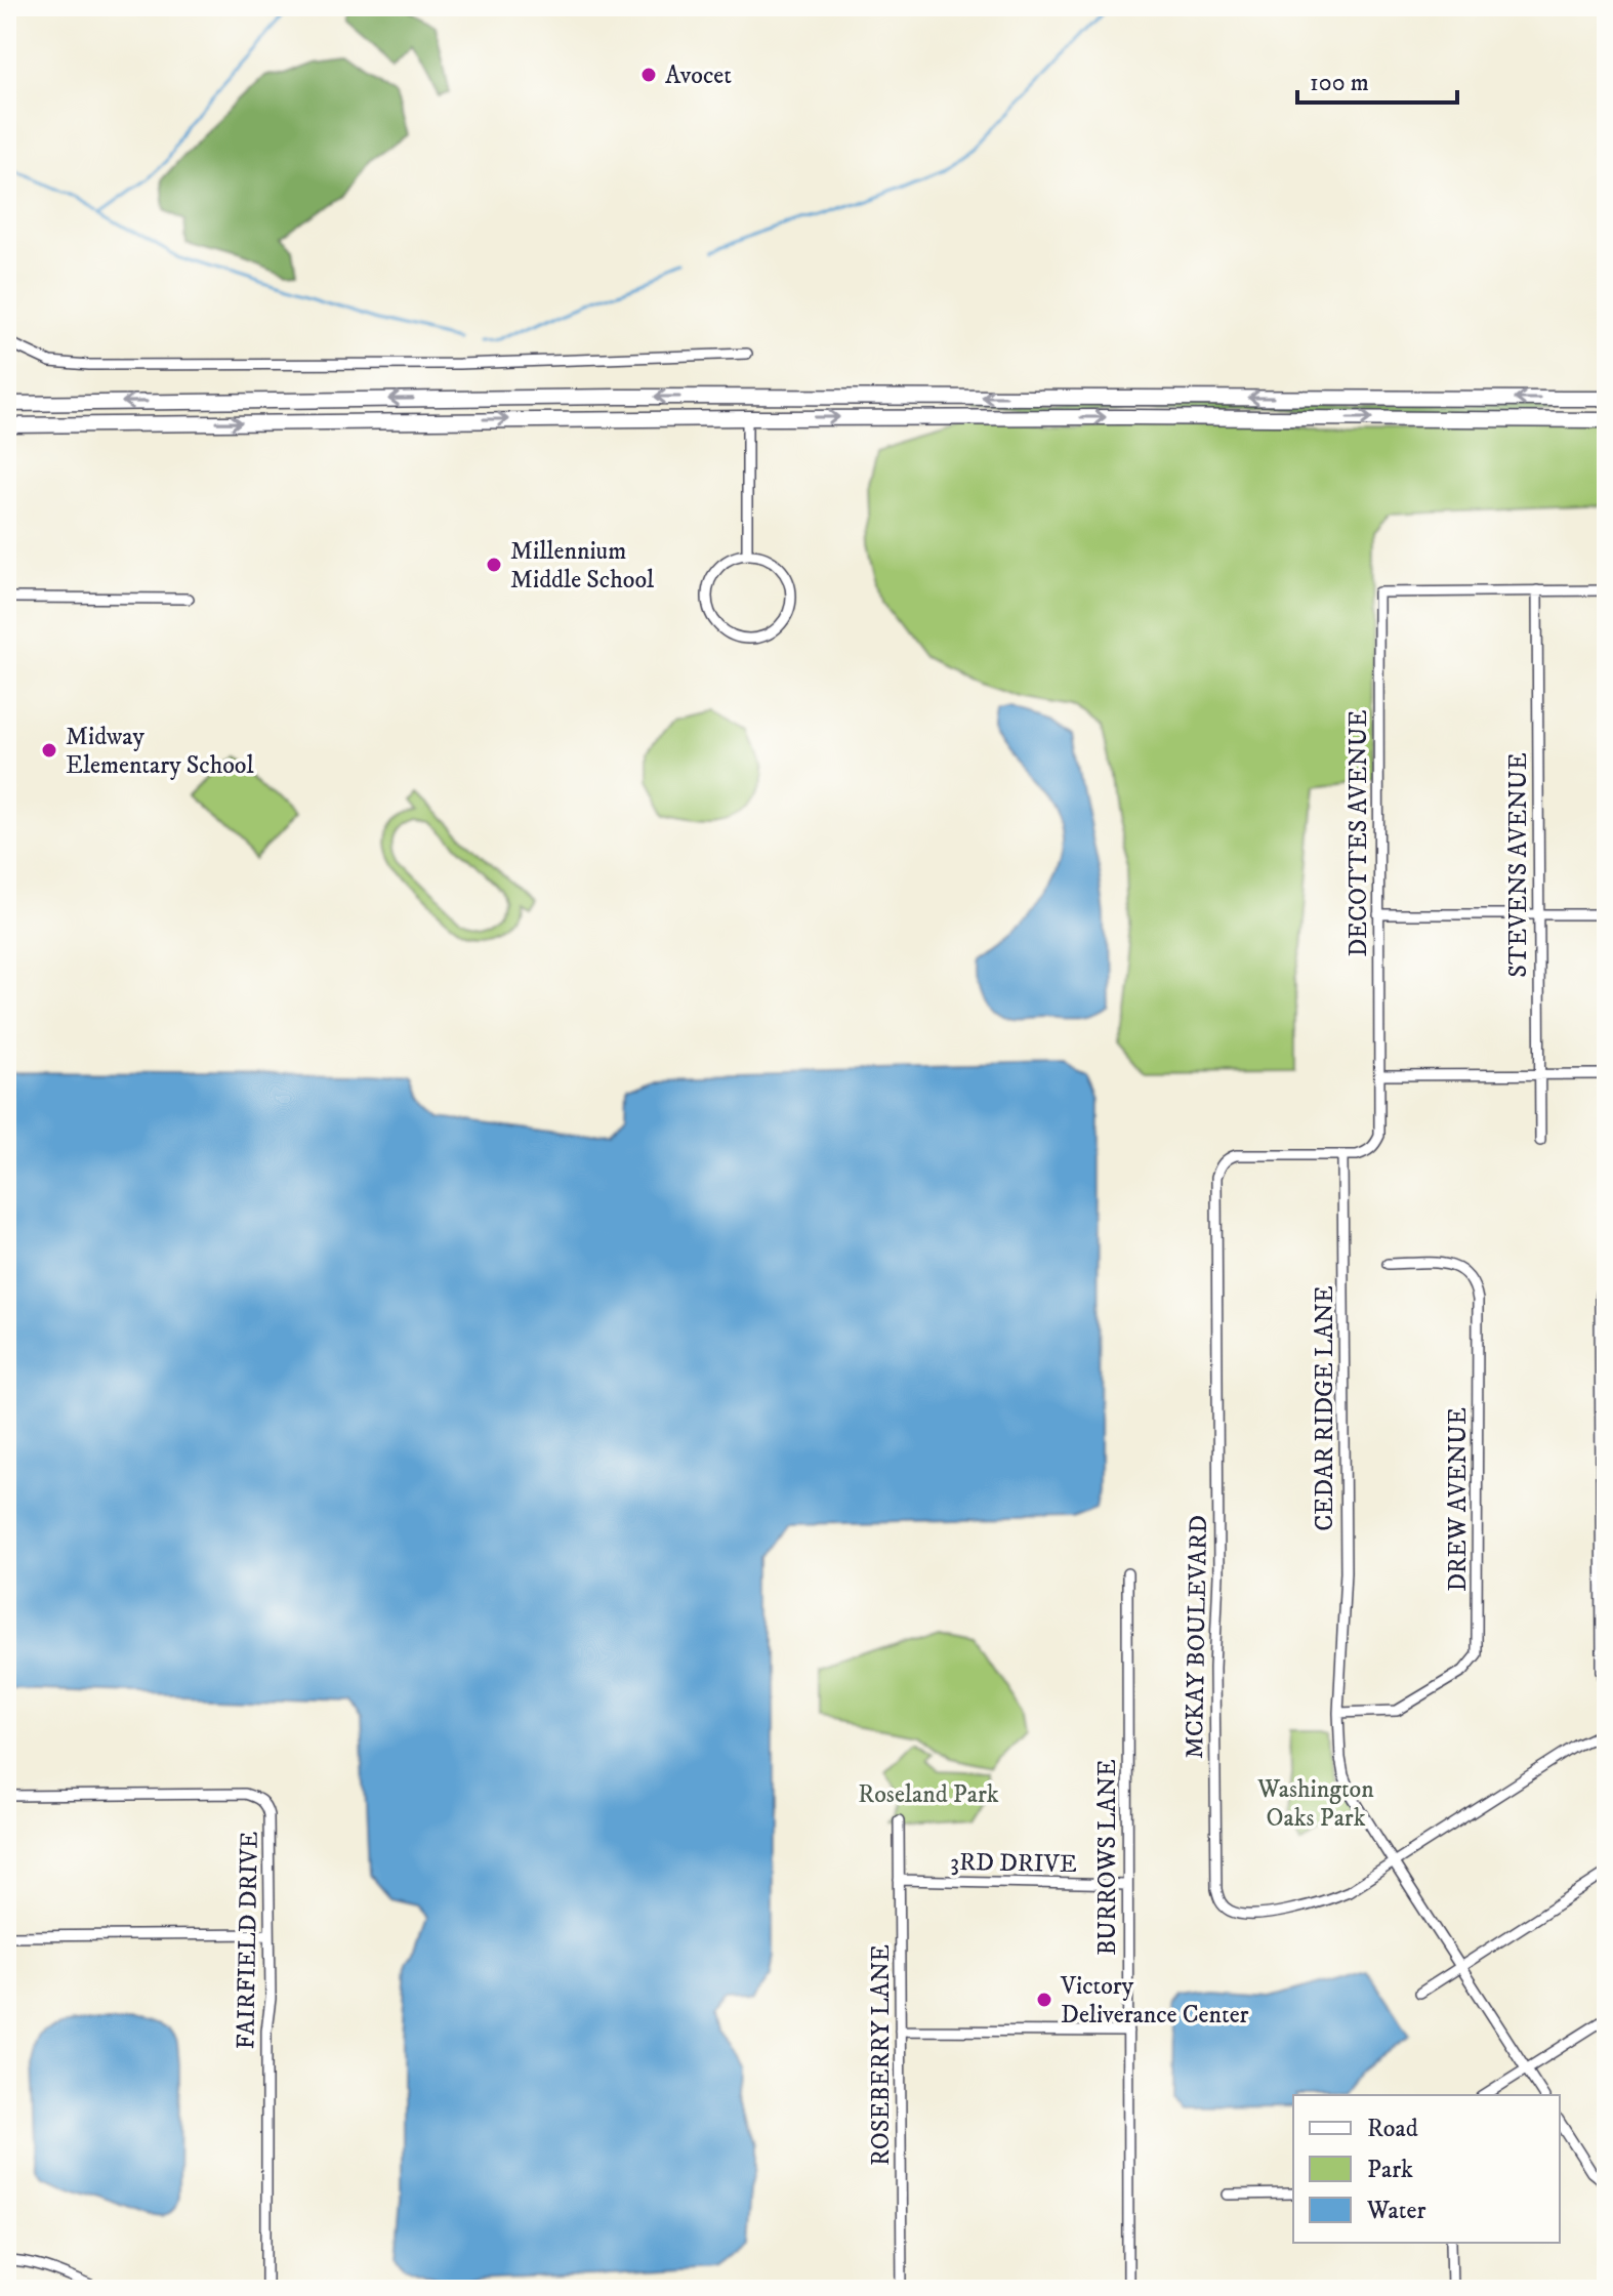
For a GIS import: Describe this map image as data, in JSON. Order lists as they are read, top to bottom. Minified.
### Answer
{"streets":{"street":["DECOTTES AVENUE","STEVENS AVENUE","CEDAR RIDGE LANE","DREW AVENUE","MCKAY BOULEVARD","BURROWS LANE","3RD DRIVE","FAIRFIELD DRIVE","ROSEBERRY LANE"]},"crossings":[["DECOTTES AVENUE","STEVENS AVENUE"],["DECOTTES AVENUE","MCKAY BOULEVARD"],["CEDAR RIDGE LANE","DREW AVENUE"],["CEDAR RIDGE LANE","MCKAY BOULEVARD"],["BURROWS LANE","3RD DRIVE"],["3RD DRIVE","ROSEBERRY LANE"]],"parks":["Washington Oaks Park","Roseland Park"],"places":["Avocet","Millennium Middle School","Midway Elementary School","Victory Deliverance Center"],"legend":["Road","Park","Water"],"scale_bar":"100 m"}
